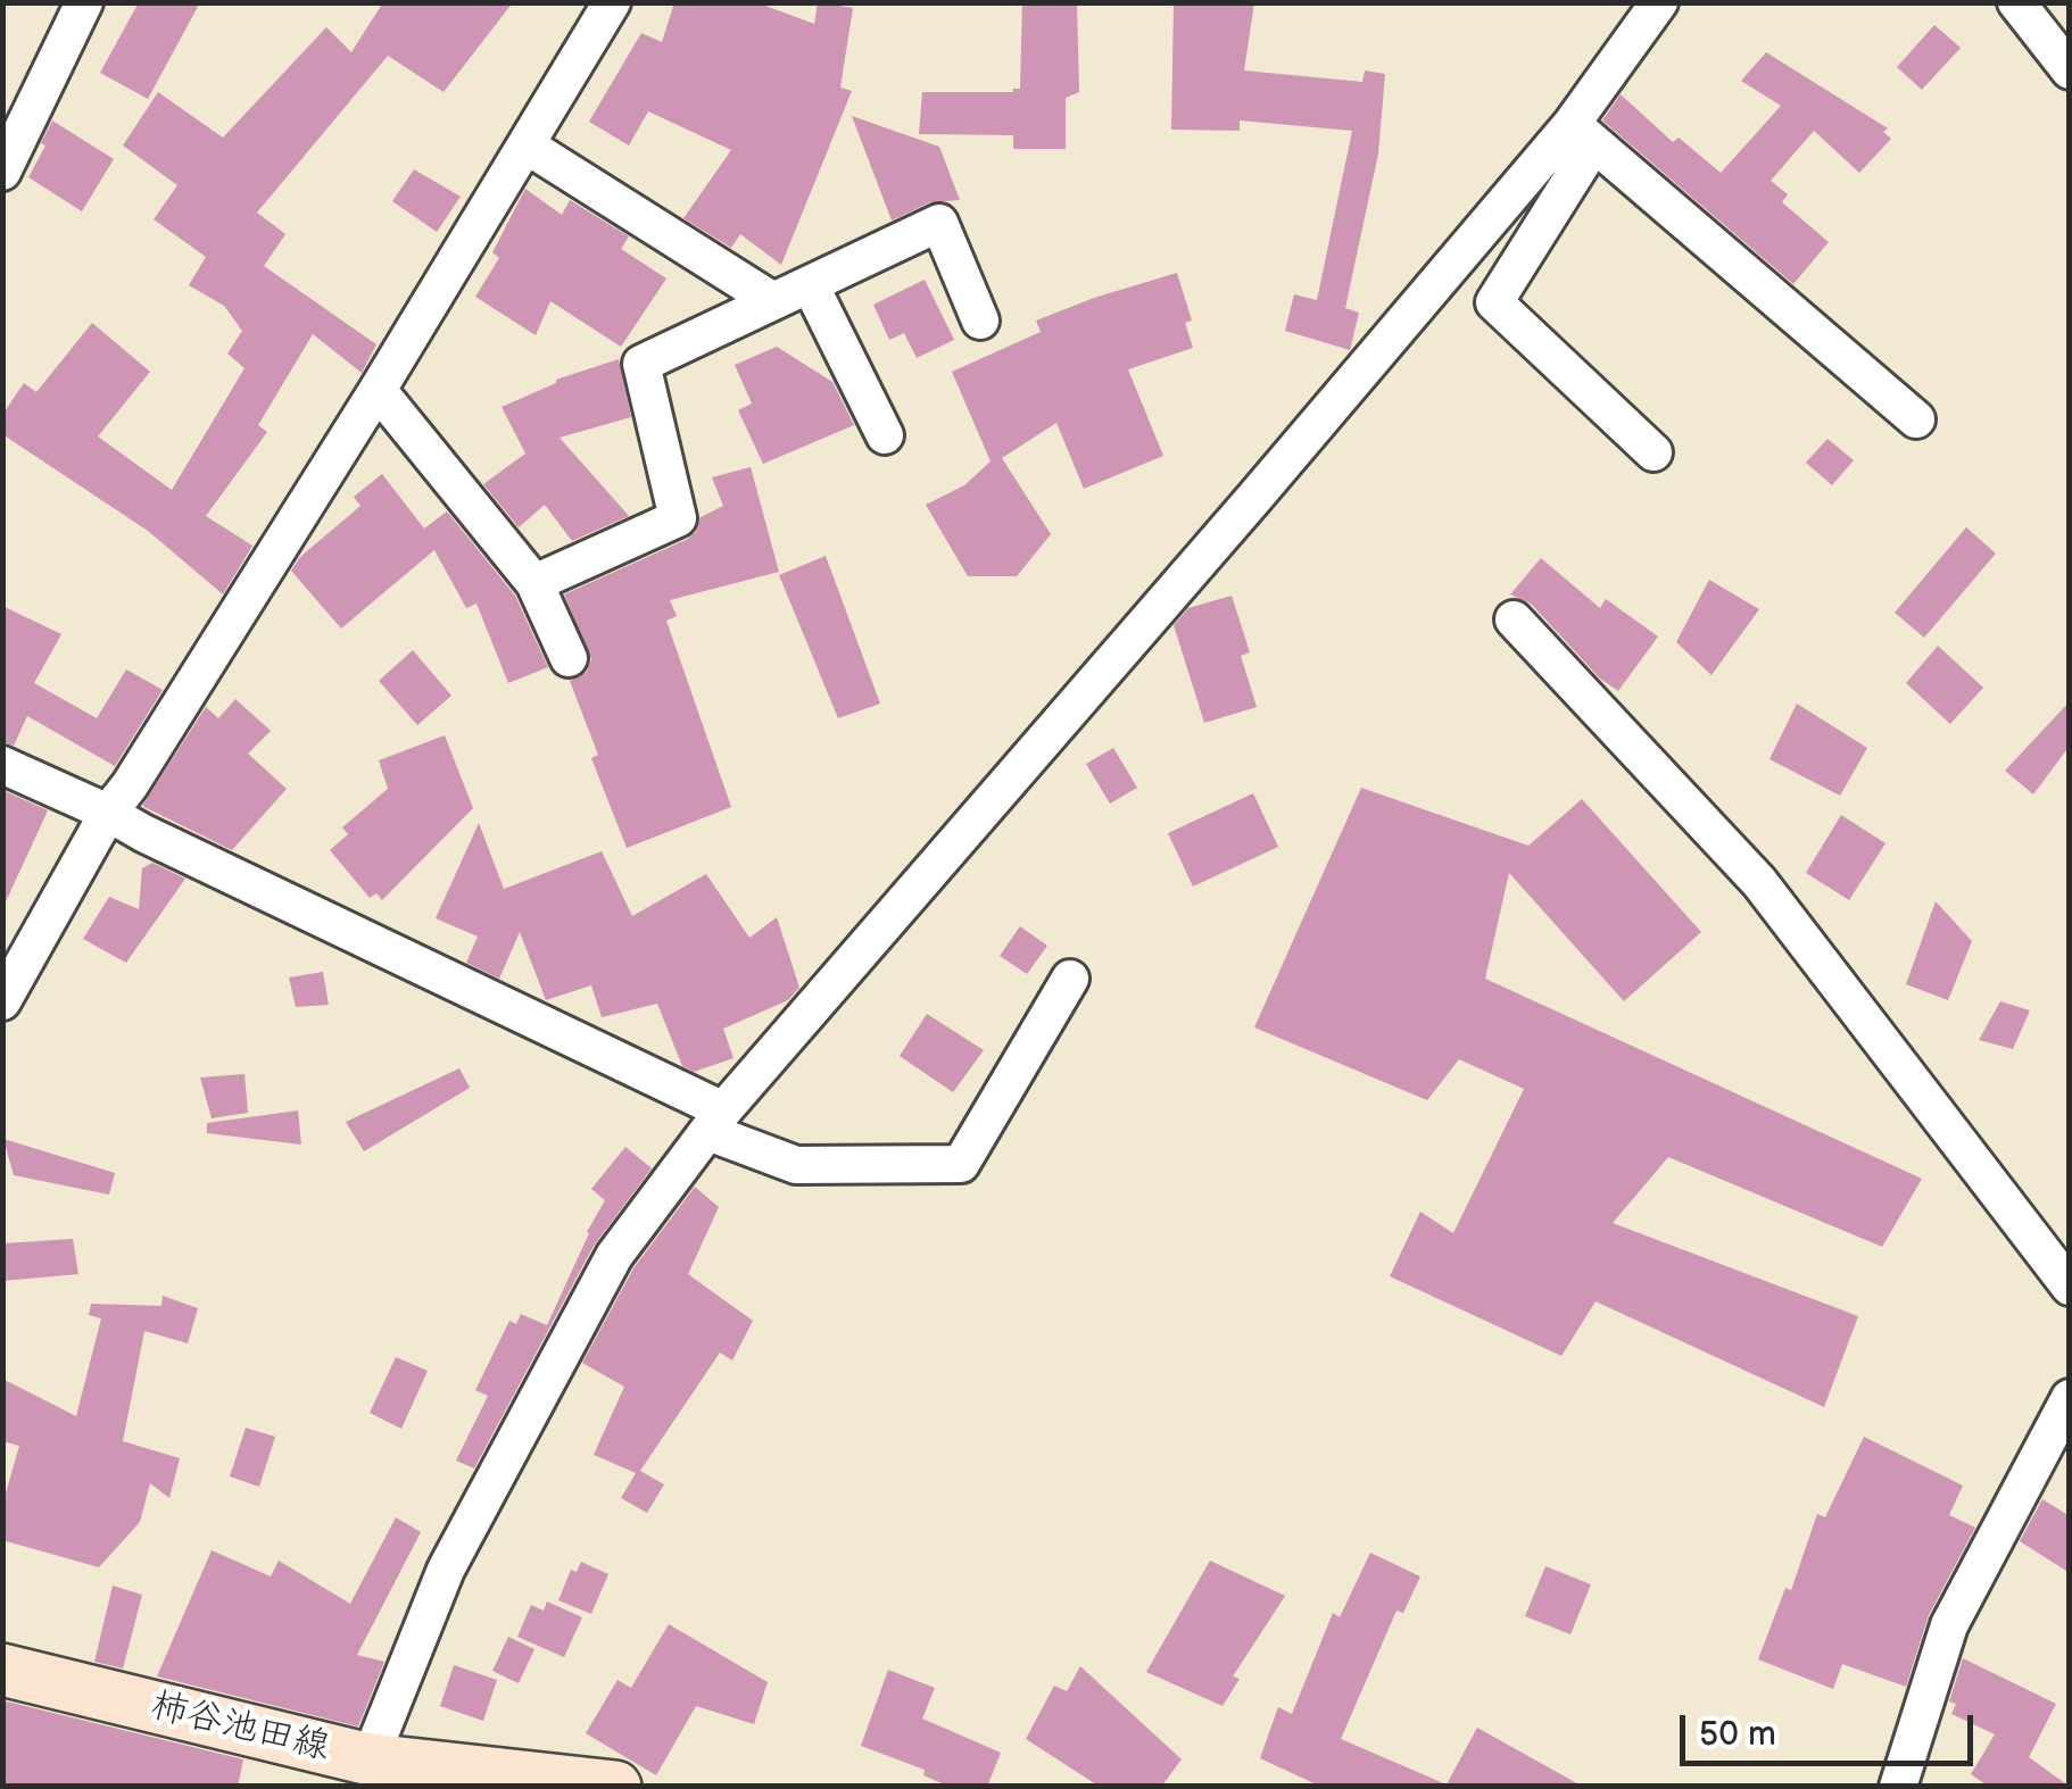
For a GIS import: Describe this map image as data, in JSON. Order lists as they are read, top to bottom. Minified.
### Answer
{"streets":{"main road":["柿谷池田線"]},"scale_bar":"50 m"}
